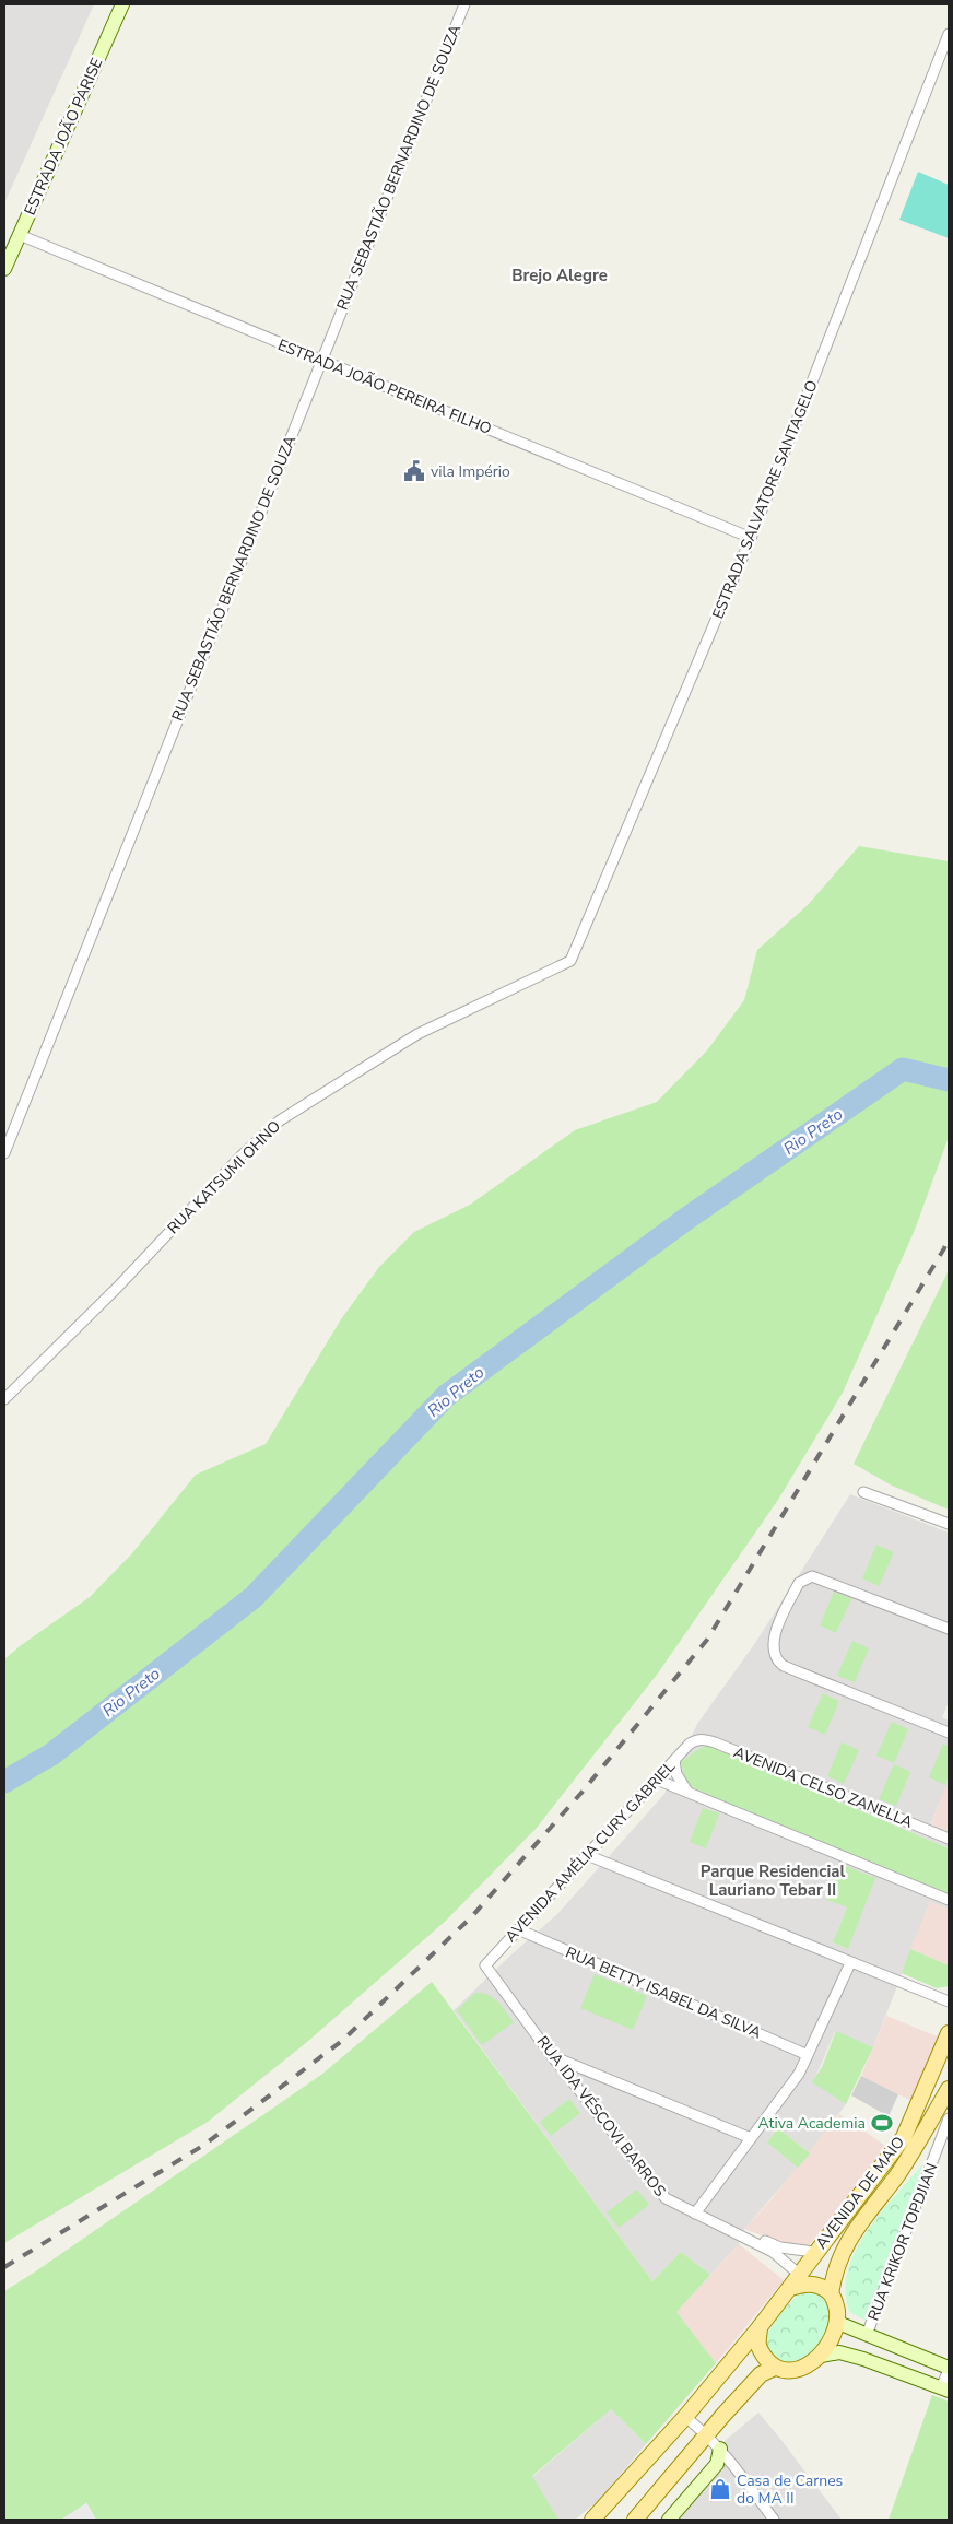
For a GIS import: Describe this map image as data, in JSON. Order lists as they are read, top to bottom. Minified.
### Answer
{"streets":{"main road":["ESTRADA JOÃO PARISE","AVENIDA DE MAIO"],"street":["RUA SEBASTIÃO BERNARDINO DE SOUZA","ESTRADA JOÃO PEREIRA FILHO","ESTRADA SALVATORE SANTAGELO","RUA KATSUMI OHNO","AVENIDA CELSO ZANELLA","AVENIDA AMÉLIA CURY GABRIEL","RUA BETTY ISABEL DA SILVA","RUA IDA VÉSCOVI BARROS","RUA KRIKOR TOPDJIAN"]},"crossings":[["ESTRADA JOÃO PARISE","ESTRADA JOÃO PEREIRA FILHO"],["RUA SEBASTIÃO BERNARDINO DE SOUZA","ESTRADA JOÃO PEREIRA FILHO"],["ESTRADA JOÃO PEREIRA FILHO","ESTRADA SALVATORE SANTAGELO"],["ESTRADA SALVATORE SANTAGELO","RUA KATSUMI OHNO"],["AVENIDA CELSO ZANELLA","AVENIDA AMÉLIA CURY GABRIEL"],["AVENIDA AMÉLIA CURY GABRIEL","RUA BETTY ISABEL DA SILVA"],["AVENIDA AMÉLIA CURY GABRIEL","RUA IDA VÉSCOVI BARROS"],["RUA IDA VÉSCOVI BARROS","AVENIDA DE MAIO"]],"districts":["Brejo Alegre","Parque Residencial Lauriano Tebar II"],"water":["Rio Preto"],"places":{"public building":["vila Império"],"sports":["Ativa Academia"],"shop":["Casa de Carnes do MA II"]}}
